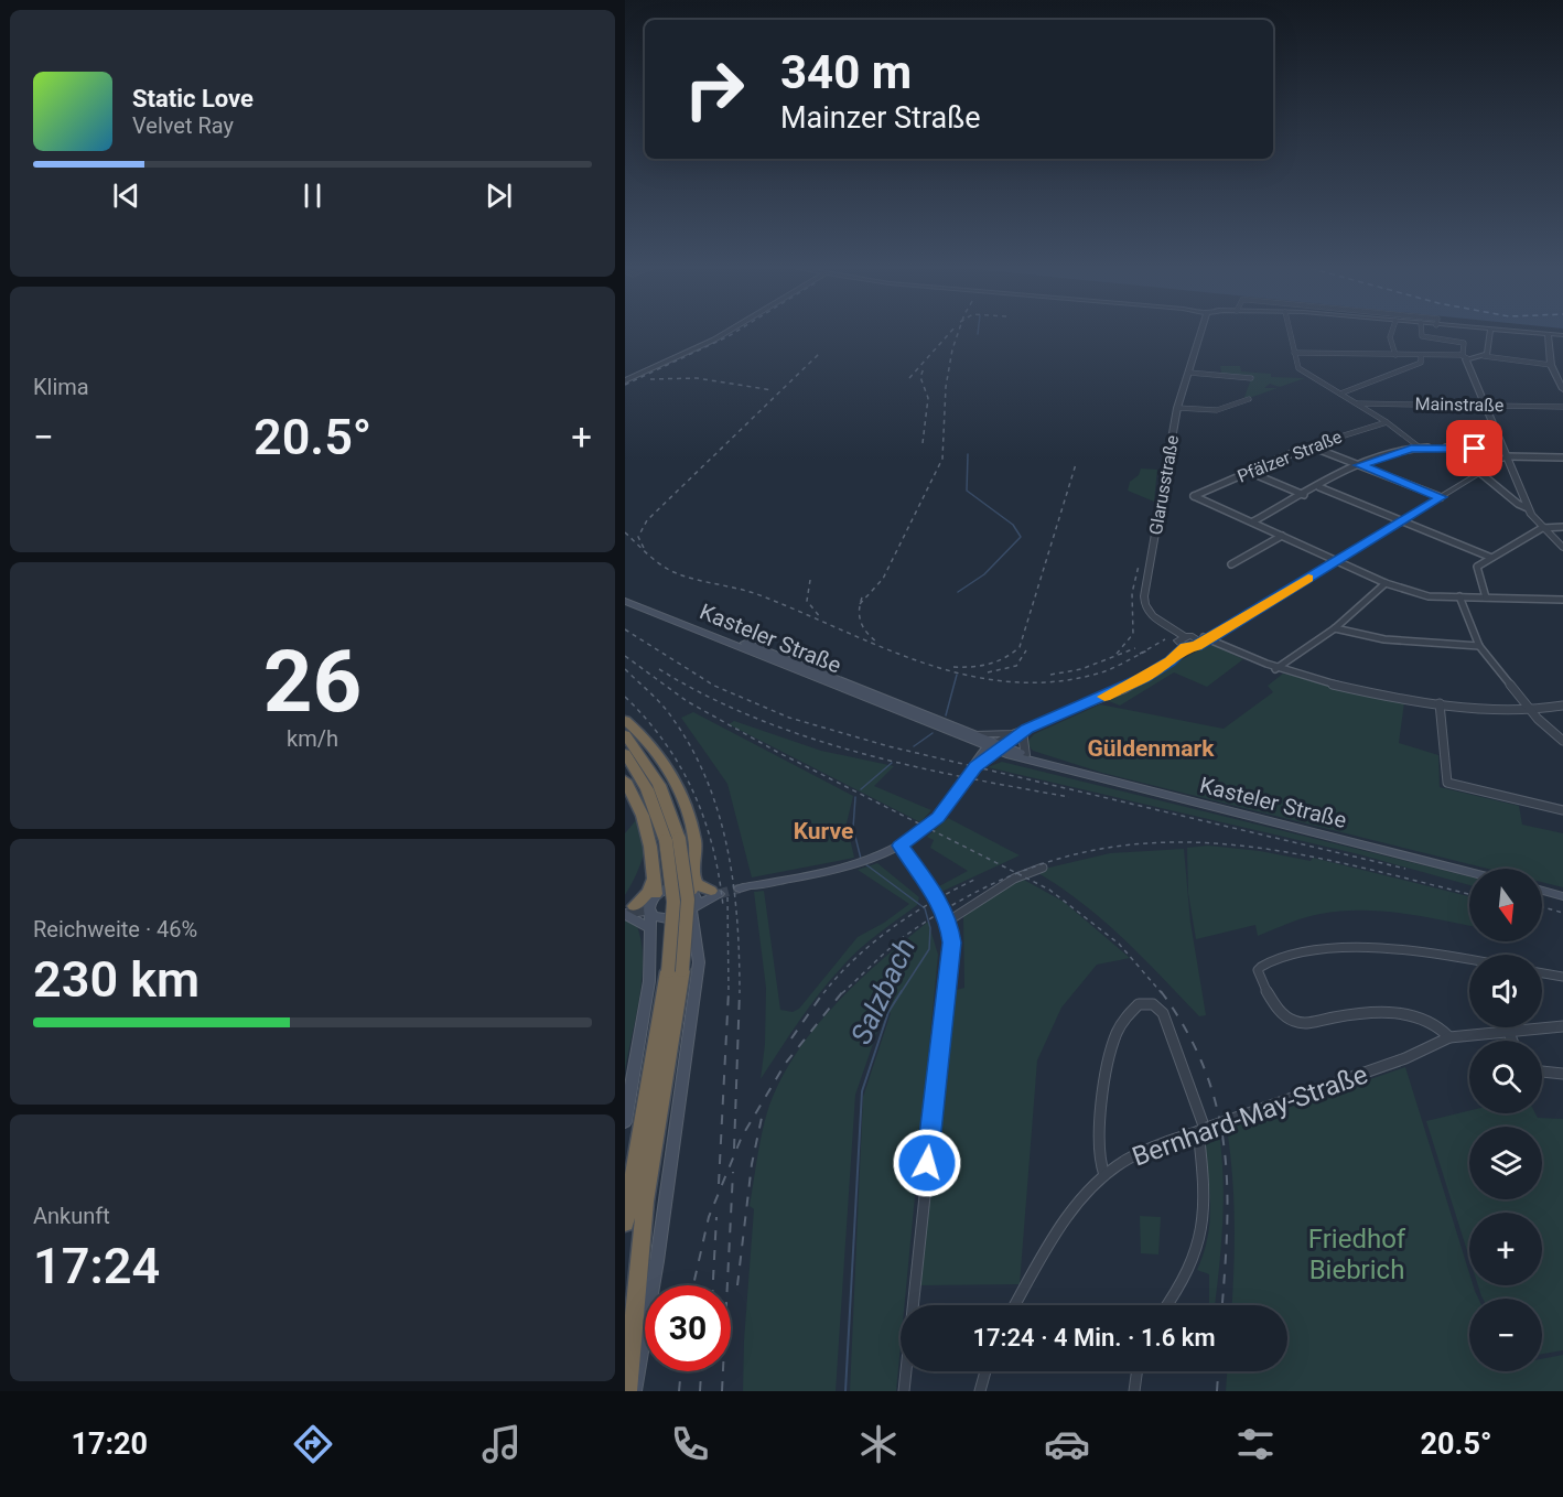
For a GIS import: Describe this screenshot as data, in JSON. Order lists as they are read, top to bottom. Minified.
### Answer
{"streets":{"main road":["Kasteler Straße"],"street":["Mainstraße","Pfälzer Straße","Glarusstraße","Bernhard-May-Straße"]},"districts":["Güldenmark","Kurve"],"water":["Salzbach"],"parks":["Friedhof Biebrich"],"north":"bottom","page":{"turn":["340 m","Mainzer Straße"],"song":["Static Love","Velvet Ray"],"tile":["Klima",["26","km/h"],["Reichweite · 46%","230 km"],["Ankunft","17:24"]],"heat":["−","20.5°","+"],"map_buttons":["+","−"],"limit":"30","trip":"17:24 · 4 Min. · 1.6 km","tabs":["17:20","20.5°"]}}
